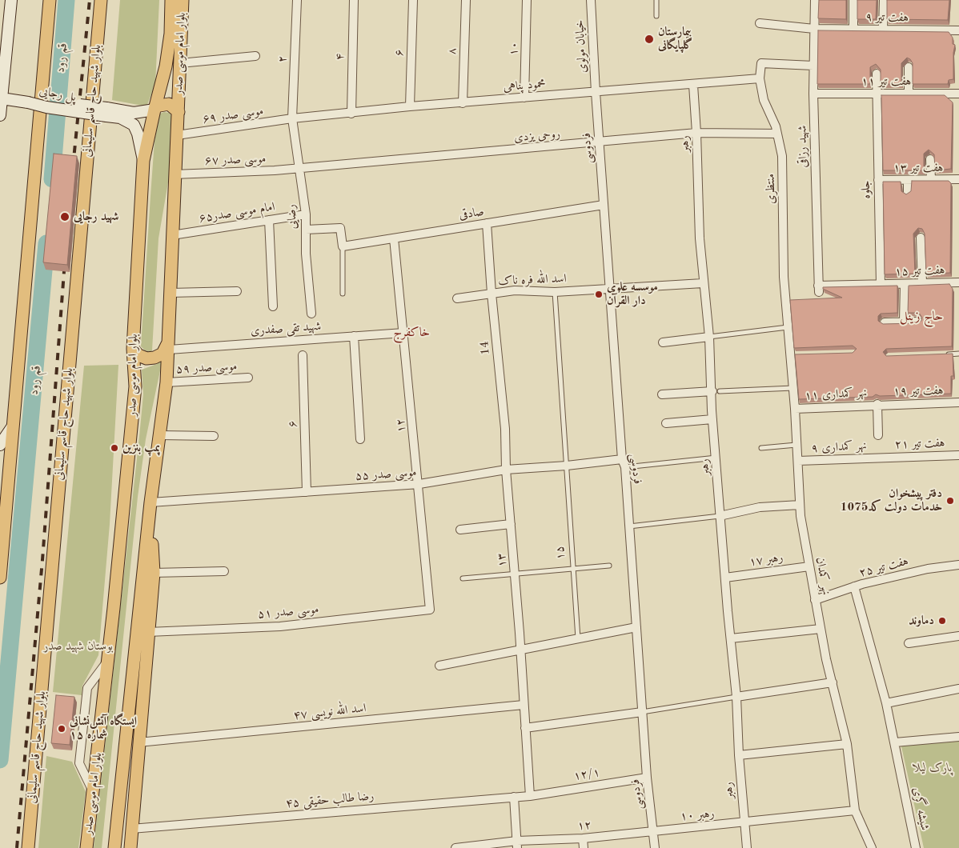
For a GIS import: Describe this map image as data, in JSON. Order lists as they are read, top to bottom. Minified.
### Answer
{"streets":{"main road":["بلوار امام موسی صدر","پل رجایی","بلوار شهید حاج قاسم سلیمانی"],"street":["هفت تیر ۹","خیابان مولوی","۱۰","۸","۶","۴","۲","هفت تیر ۱۱","محمود پناهی","موسی صدر ۶۹","روحی یزدی","رهبر","شهید رزاقی","فردوسی","موسی صدر ۶۷","هفت تیر ۱۳","منتظری","جلوه","امام موسی صدر۶۵","صادقی","رضایی","هفت تیر ۱۵","اسد الله فره ناک","شهید تقی صفدری","14","موسی صدر ۵۹","هفت تیر ۱۹","نهر کمداری ۱۱","۱۲","هفت تیر ۲۱","نهر کمداری ۹","موسی صدر ۵۵","۱۳","رهبر ۱۷","هفت تیر ۲۵","نهر کمدان","موسی صدر ۵۱","۴۷ اسد الله نویسی","۱۲/۱","۴۵ رضا طالب حقیقی","شیشه گری","رهبر ۱۰"],"lane":["۱۵"]},"crossings":[["هفت تیر ۹","شهید رزاقی"],["خیابان مولوی","محمود پناهی"],["خیابان مولوی","فردوسی"],["۱۰","محمود پناهی"],["۸","محمود پناهی"],["۶","محمود پناهی"],["۶","موسی صدر ۵۵"],["بلوار امام موسی صدر","موسی صدر ۶۹"],["بلوار امام موسی صدر","موسی صدر ۶۷"],["بلوار امام موسی صدر","امام موسی صدر۶۵"],["بلوار امام موسی صدر","شهید تقی صفدری"],["بلوار امام موسی صدر","موسی صدر ۵۹"],["بلوار امام موسی صدر","موسی صدر ۵۵"],["۴","محمود پناهی"],["۲","محمود پناهی"],["۲","موسی صدر ۶۹"],["۲","رضایی"],["هفت تیر ۱۱","شهید رزاقی"],["هفت تیر ۱۱","جلوه"],["محمود پناهی","موسی صدر ۶۹"],["محمود پناهی","رهبر"],["محمود پناهی","فردوسی"],["محمود پناهی","منتظری"],["محمود پناهی","رضایی"],["موسی صدر ۶۹","رضایی"],["روحی یزدی","رهبر"],["روحی یزدی","فردوسی"],["روحی یزدی","موسی صدر ۶۷"],["روحی یزدی","منتظری"],["روحی یزدی","رضایی"],["رهبر","اسد الله فره ناک"],["رهبر","رهبر ۱۷"],["رهبر","رهبر ۱۰"],["شهید رزاقی","هفت تیر ۱۵"],["فردوسی","صادقی"],["فردوسی","اسد الله فره ناک"],["فردوسی","۱۲"],["فردوسی","موسی صدر ۵۵"],["فردوسی","۱۲/۱"],["فردوسی","رهبر ۱۰"],["موسی صدر ۶۷","رضایی"],["هفت تیر ۱۳","جلوه"],["منتظری","نهر کمدان"],["جلوه","هفت تیر ۱۵"],["امام موسی صدر۶۵","رضایی"],["صادقی","14"],["صادقی","۱۲"],["اسد الله فره ناک","14"],["اسد الله فره ناک","۱۵"],["شهید تقی صفدری","۱۲"],["14","موسی صدر ۵۵"],["14","۱۳"],["هفت تیر ۱۹","نهر کمداری ۱۱"],["نهر کمداری ۱۱","نهر کمدان"],["۱۲","موسی صدر ۵۵"],["۱۲","موسی صدر ۵۱"],["۱۲","رهبر ۱۰"],["هفت تیر ۲۱","نهر کمداری ۹"],["نهر کمداری ۹","نهر کمدان"],["موسی صدر ۵۵","۱۵"],["موسی صدر ۵۵","۱۳"],["۱۳","۴۷ اسد الله نویسی"],["۱۳","۱۲/۱"],["۱۳","۴۵ رضا طالب حقیقی"],["رهبر ۱۷","نهر کمدان"],["هفت تیر ۲۵","نهر کمدان"],["هفت تیر ۲۵","شیشه گری"],["نهر کمدان","رهبر ۱۰"],["۱۲/۱","۴۵ رضا طالب حقیقی"]],"districts":["حاج زینل","خاکفرج"],"water":["قم رود"],"parks":["بوستان شهید صدر","پارک لیلا"],"places":["بیمارستان گلپایگانی","شهید رجایی","موسسه علوی دار القرآن","پمپ بنزین","دفتر پیشخوان خدمات دولت کد1075","دماوند","ایستگاه آتش‌نشانی شماره ۱۵"]}
